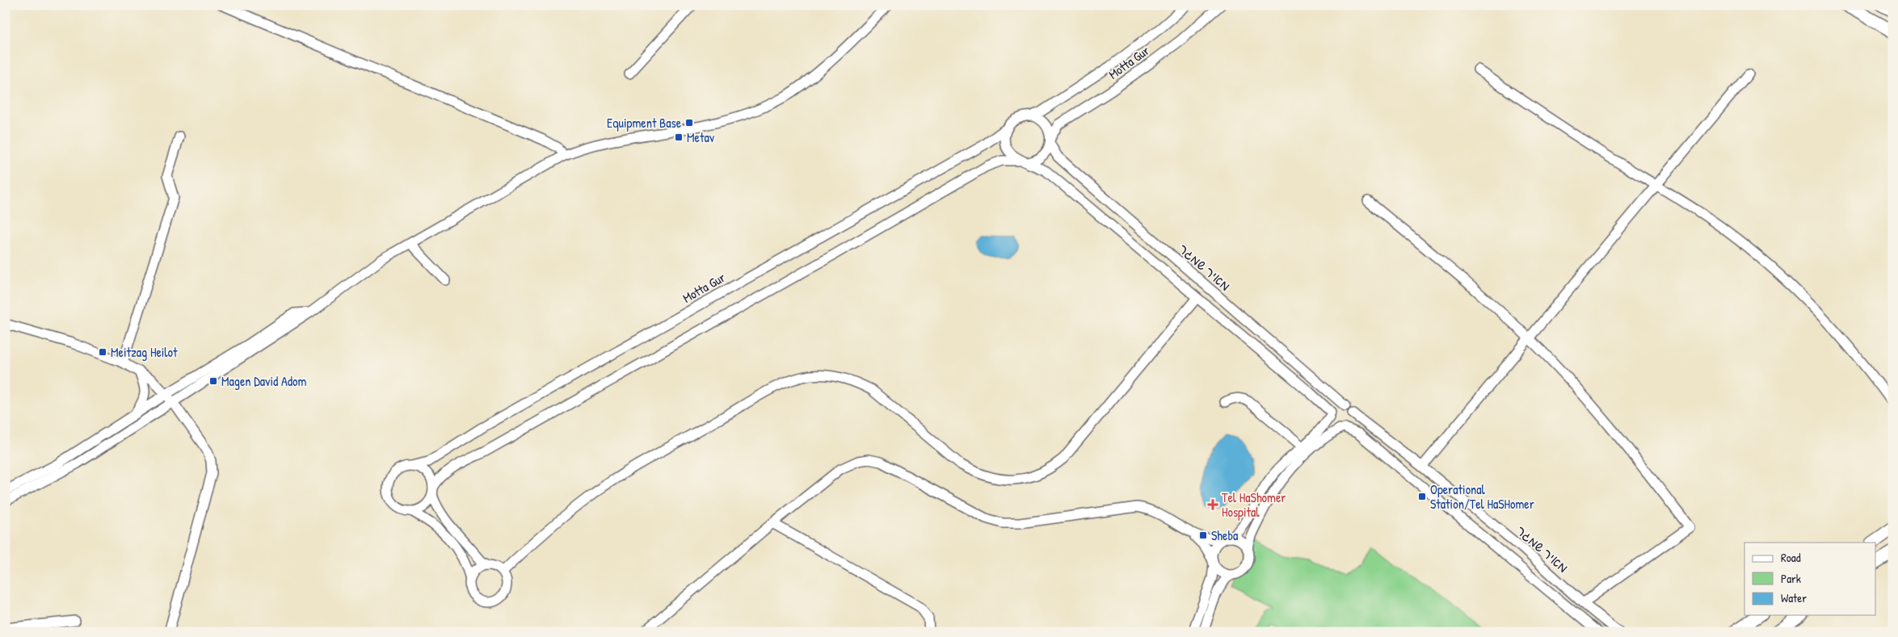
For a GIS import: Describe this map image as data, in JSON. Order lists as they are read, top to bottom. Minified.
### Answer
{"streets":{"street":["Motta Gur","מאיר שמגר"]},"crossings":[["Motta Gur","מאיר שמגר"]],"places":{"transit":["Equipment Base","Metav","Meitzag Heilot","Magen David Adom","Operational Station/Tel HaSHomer","Sheba"],"health":["Tel HaShomer Hospital"]},"legend":["Road","Park","Water"]}
